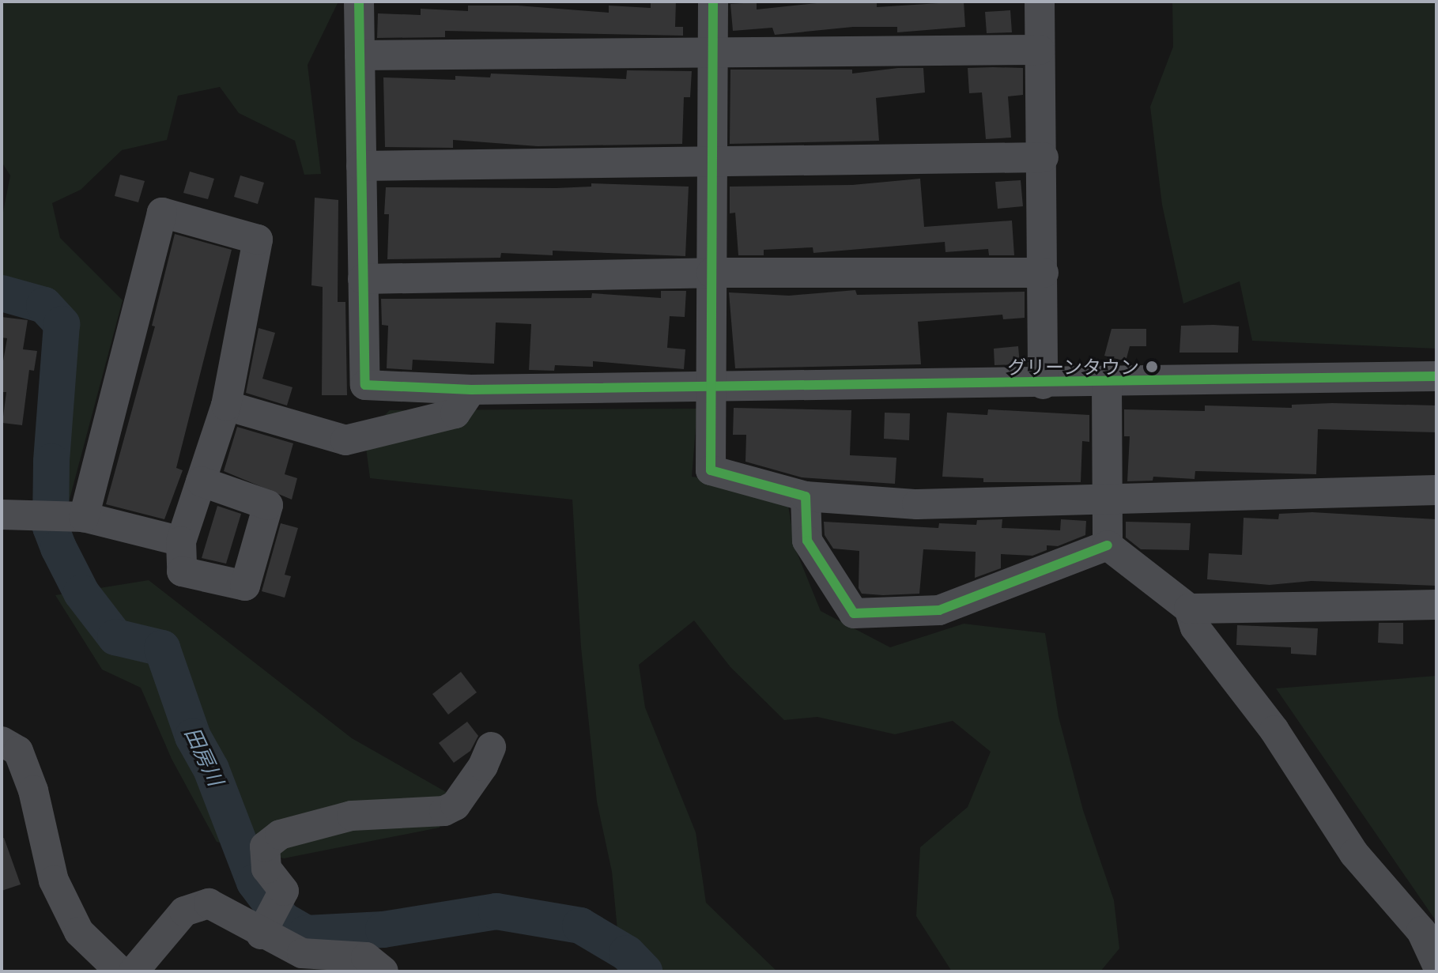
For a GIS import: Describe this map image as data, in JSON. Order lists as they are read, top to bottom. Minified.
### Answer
{"water":["田房川"],"places":["グリーンタウン"]}
